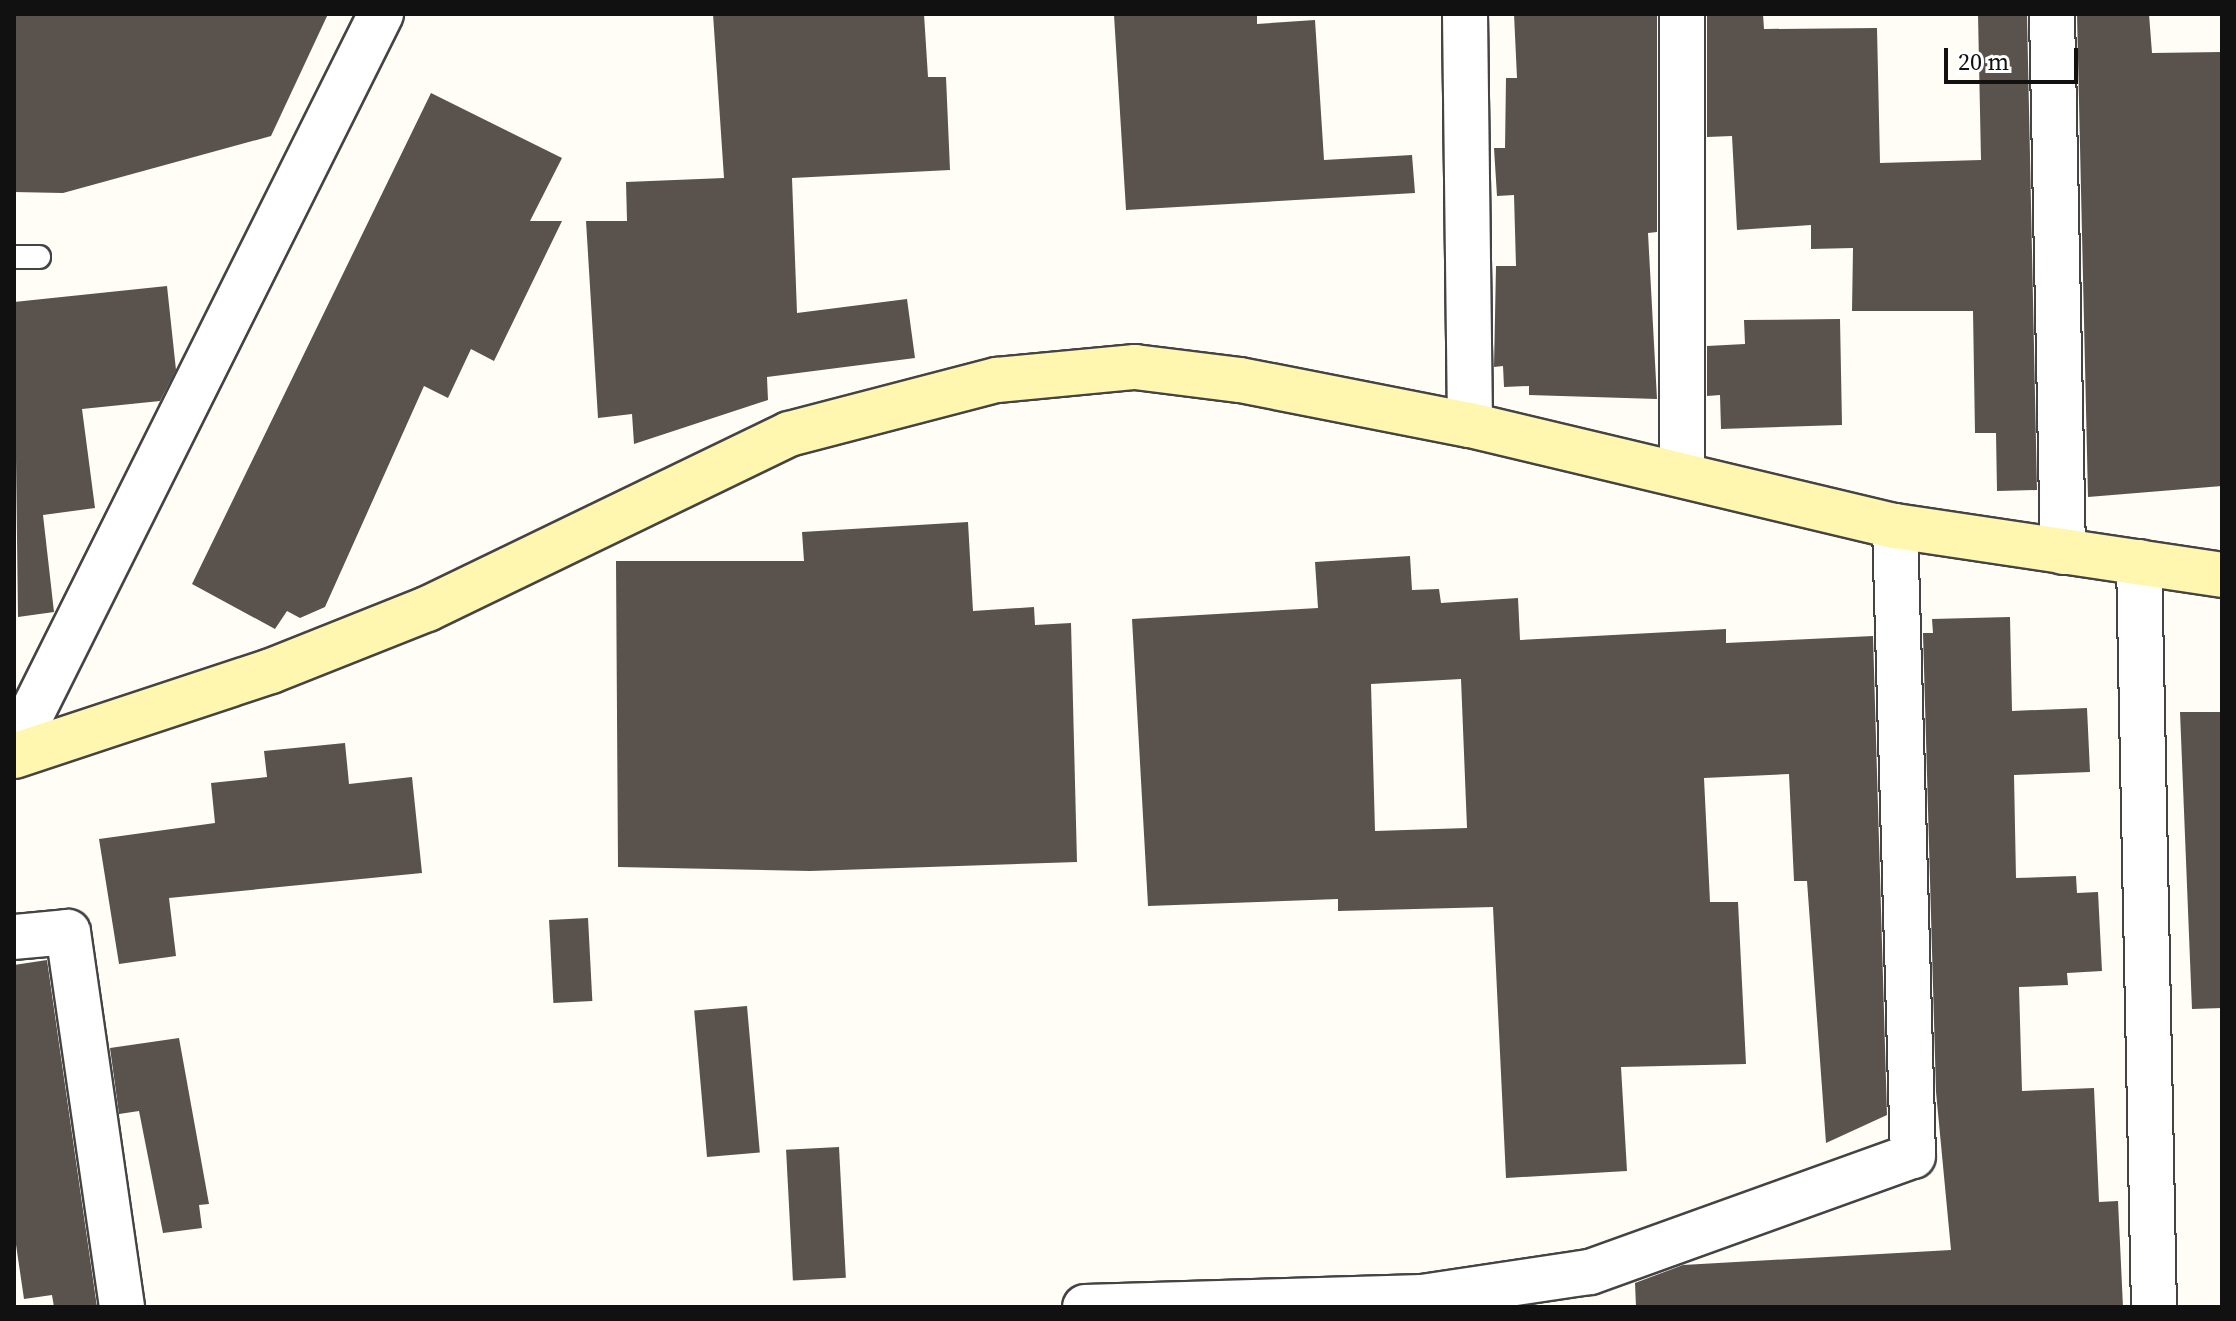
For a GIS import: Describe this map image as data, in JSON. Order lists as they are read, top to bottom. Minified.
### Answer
{"scale_bar":"20 m"}
